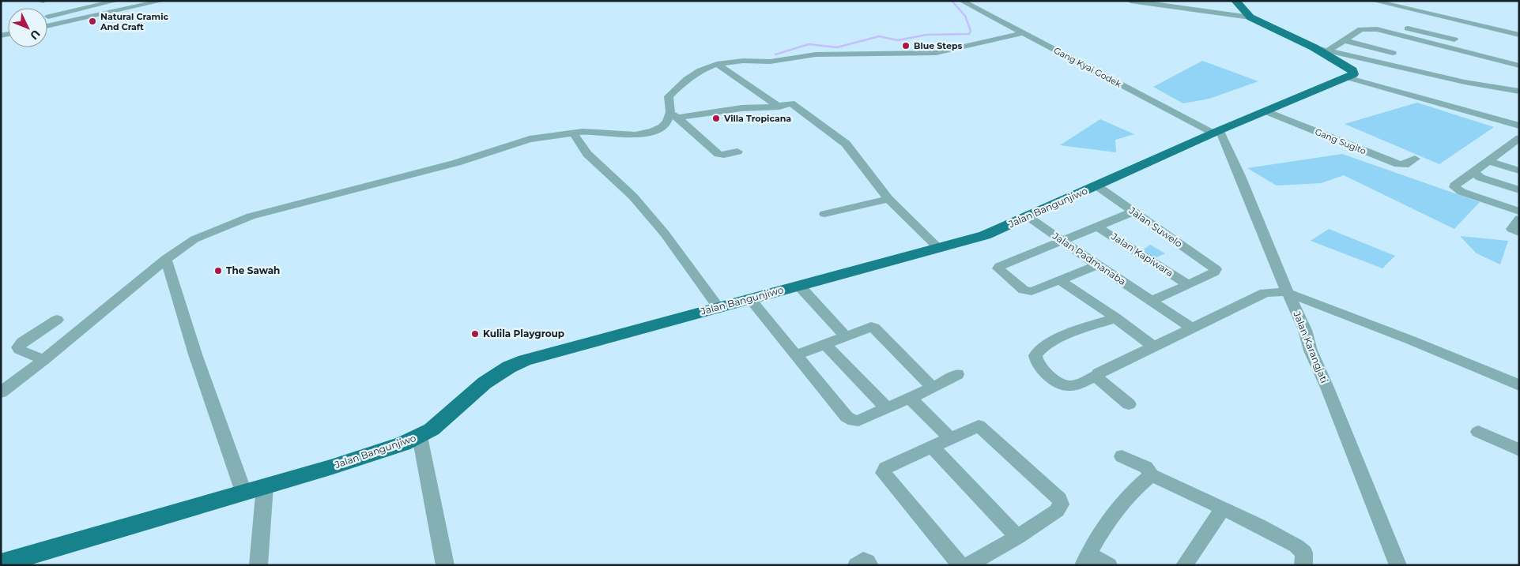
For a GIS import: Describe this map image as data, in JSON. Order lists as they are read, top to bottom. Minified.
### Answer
{"streets":{"main road":["Jalan Bangunjiwo"],"street":["Gang Kyai Godek","Gang Sugito","Jalan Suwelo","Jalan Kapiwara","Jalan Padmanaba","Jalan Karangjati"]},"crossings":[["Gang Kyai Godek","Jalan Bangunjiwo"],["Gang Kyai Godek","Jalan Karangjati"],["Gang Sugito","Jalan Bangunjiwo"],["Jalan Bangunjiwo","Jalan Suwelo"],["Jalan Bangunjiwo","Jalan Padmanaba"],["Jalan Bangunjiwo","Jalan Karangjati"],["Jalan Suwelo","Jalan Kapiwara"]],"places":["Natural Cramic And Craft","Blue Steps","Villa Tropicana","The Sawah","Kulila Playgroup"],"north":"bottom right"}
